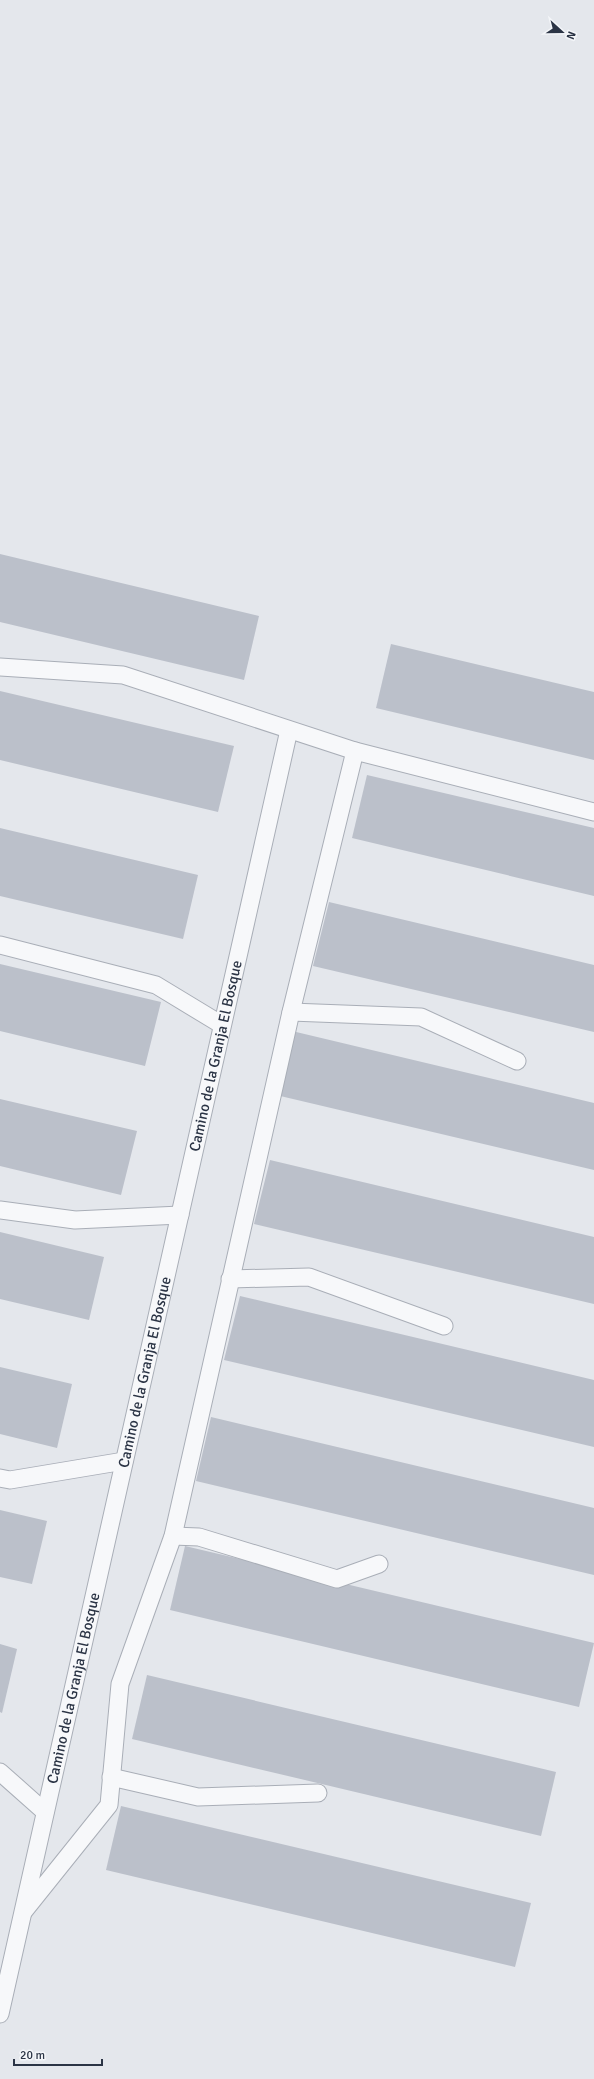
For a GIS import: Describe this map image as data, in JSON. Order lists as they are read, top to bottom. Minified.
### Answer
{"streets":{"lane":["Camino de la Granja El Bosque"]},"scale_bar":"20 m","north":"right"}
